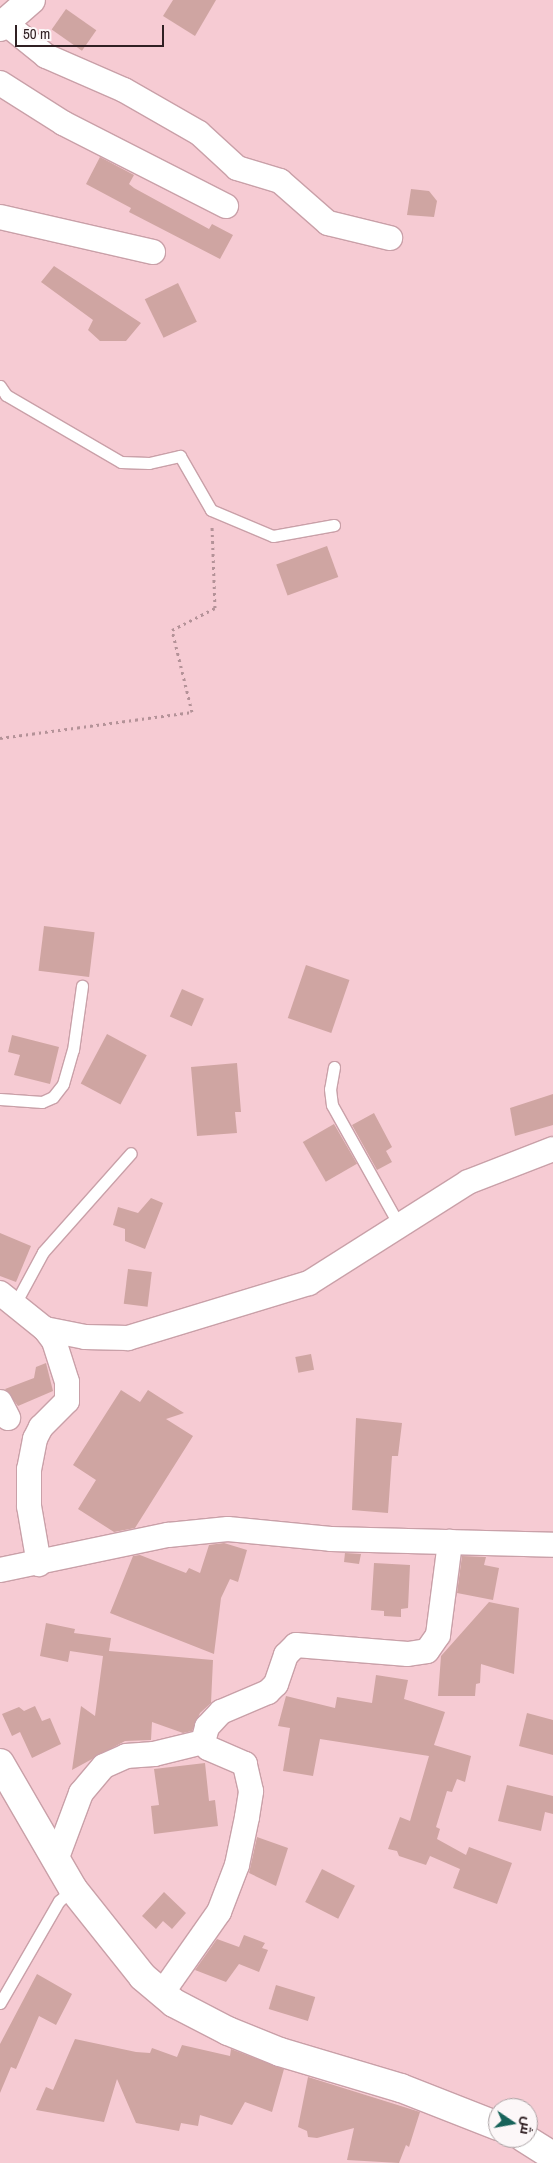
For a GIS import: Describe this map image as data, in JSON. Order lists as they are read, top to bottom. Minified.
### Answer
{"scale_bar":"50 m","north":"right"}
